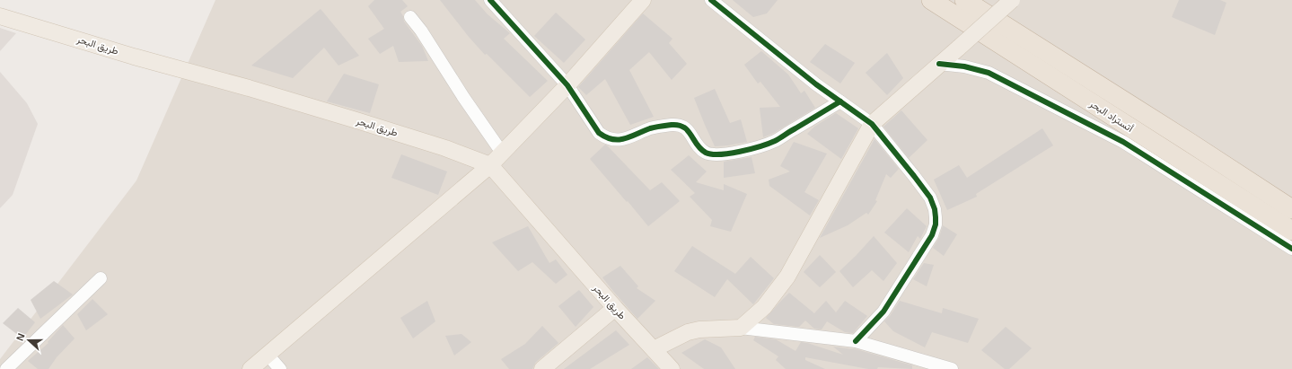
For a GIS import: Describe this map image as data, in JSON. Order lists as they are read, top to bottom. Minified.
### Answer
{"streets":{"highway":["أتستراد البحر"],"main road":["طريق البحر"]},"north":"left"}
